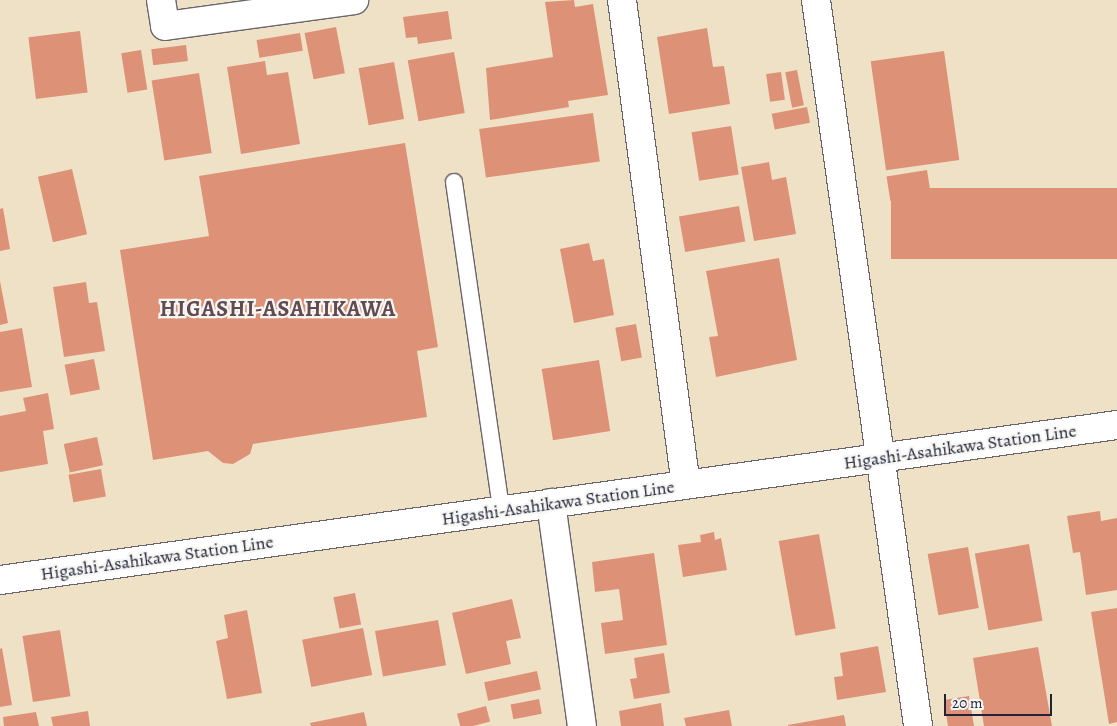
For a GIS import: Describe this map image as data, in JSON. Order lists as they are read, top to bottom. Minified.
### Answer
{"streets":{"street":["Higashi-Asahikawa Station Line"]},"districts":["HIGASHI-ASAHIKAWA"],"scale_bar":"20 m"}
